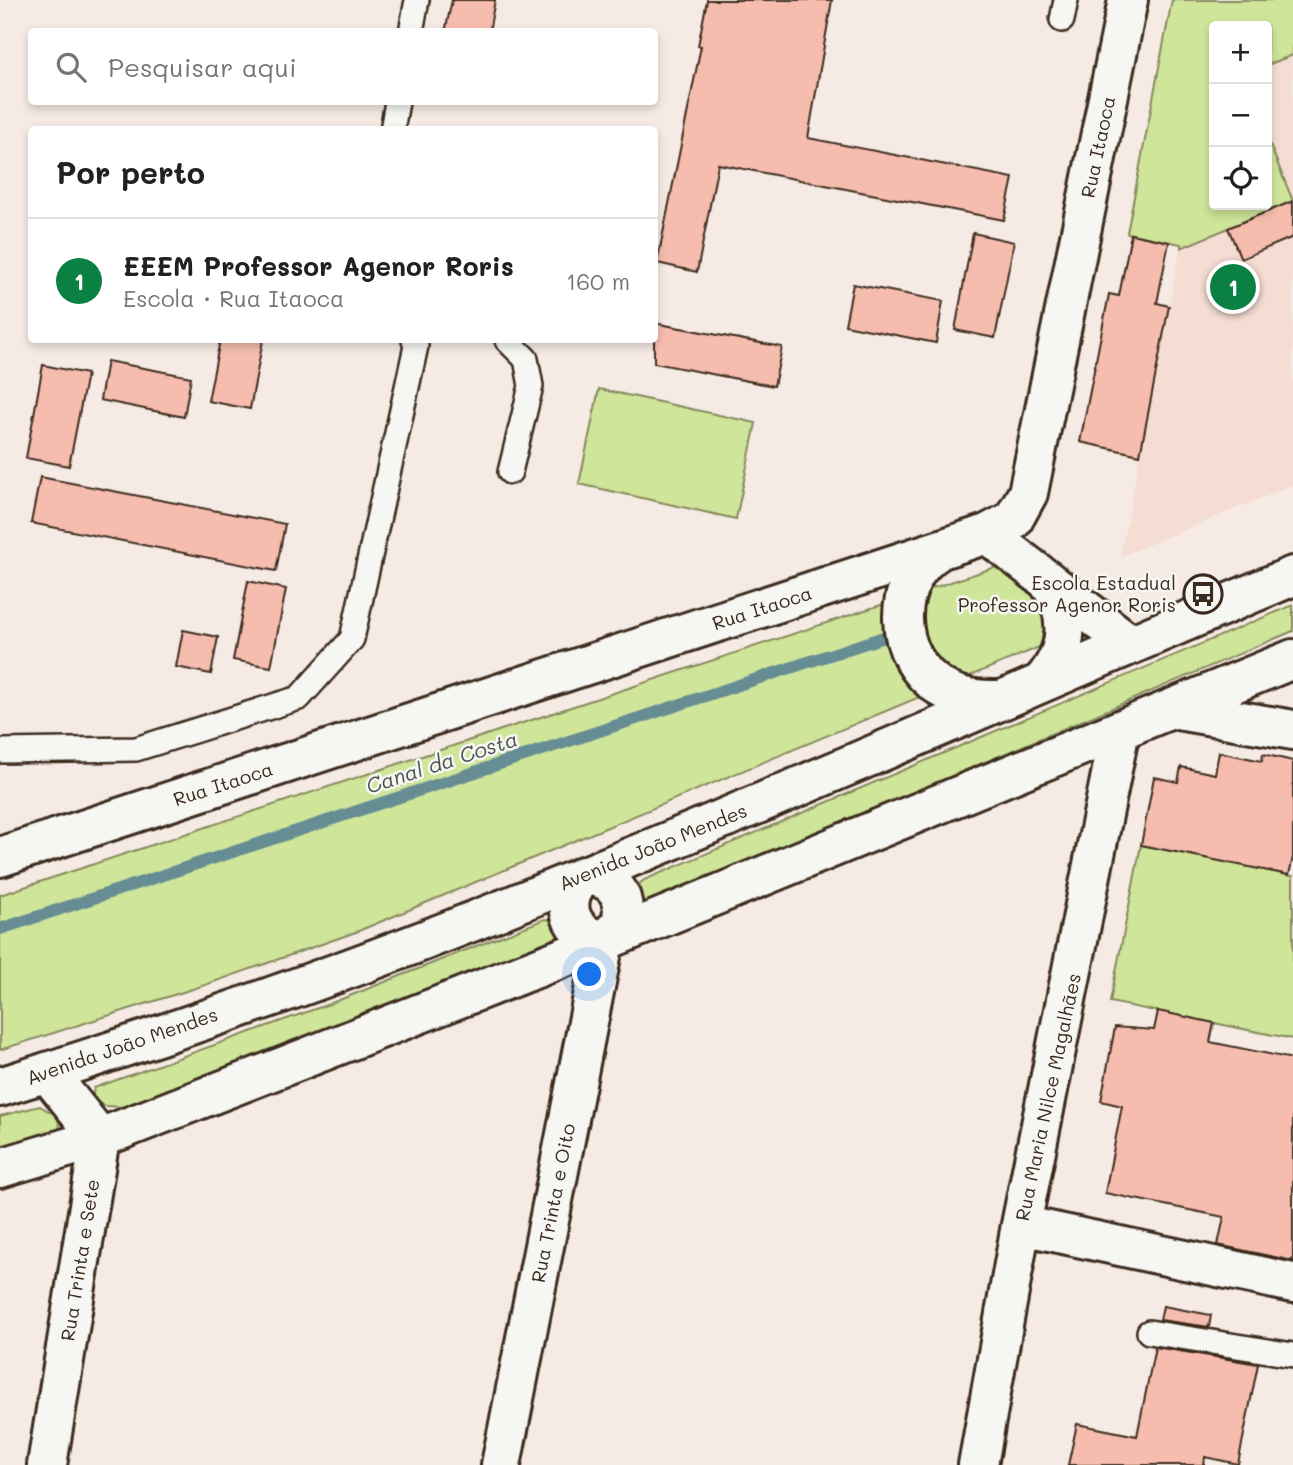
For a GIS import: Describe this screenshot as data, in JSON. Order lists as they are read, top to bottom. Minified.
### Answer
{"streets":{"street":["Rua Itaoca","Avenida João Mendes","Rua Maria Nilce Magalhães","Rua Trinta e Oito","Rua Trinta e Sete"]},"crossings":[["Rua Itaoca","Avenida João Mendes"],["Avenida João Mendes","Rua Maria Nilce Magalhães"],["Avenida João Mendes","Rua Trinta e Oito"],["Avenida João Mendes","Rua Trinta e Sete"]],"water":["Canal da Costa"],"places":{"bus stop":["Escola Estadual Professor Agenor Roris"]},"page":{"map_buttons":["+","−"],"search":"Pesquisar aqui","heading":"Por perto","list":[{"mark":"1","name":"EEEM Professor Agenor Roris","note":"Escola · Rua Itaoca","value":"160 m"}],"pins":"1"}}
